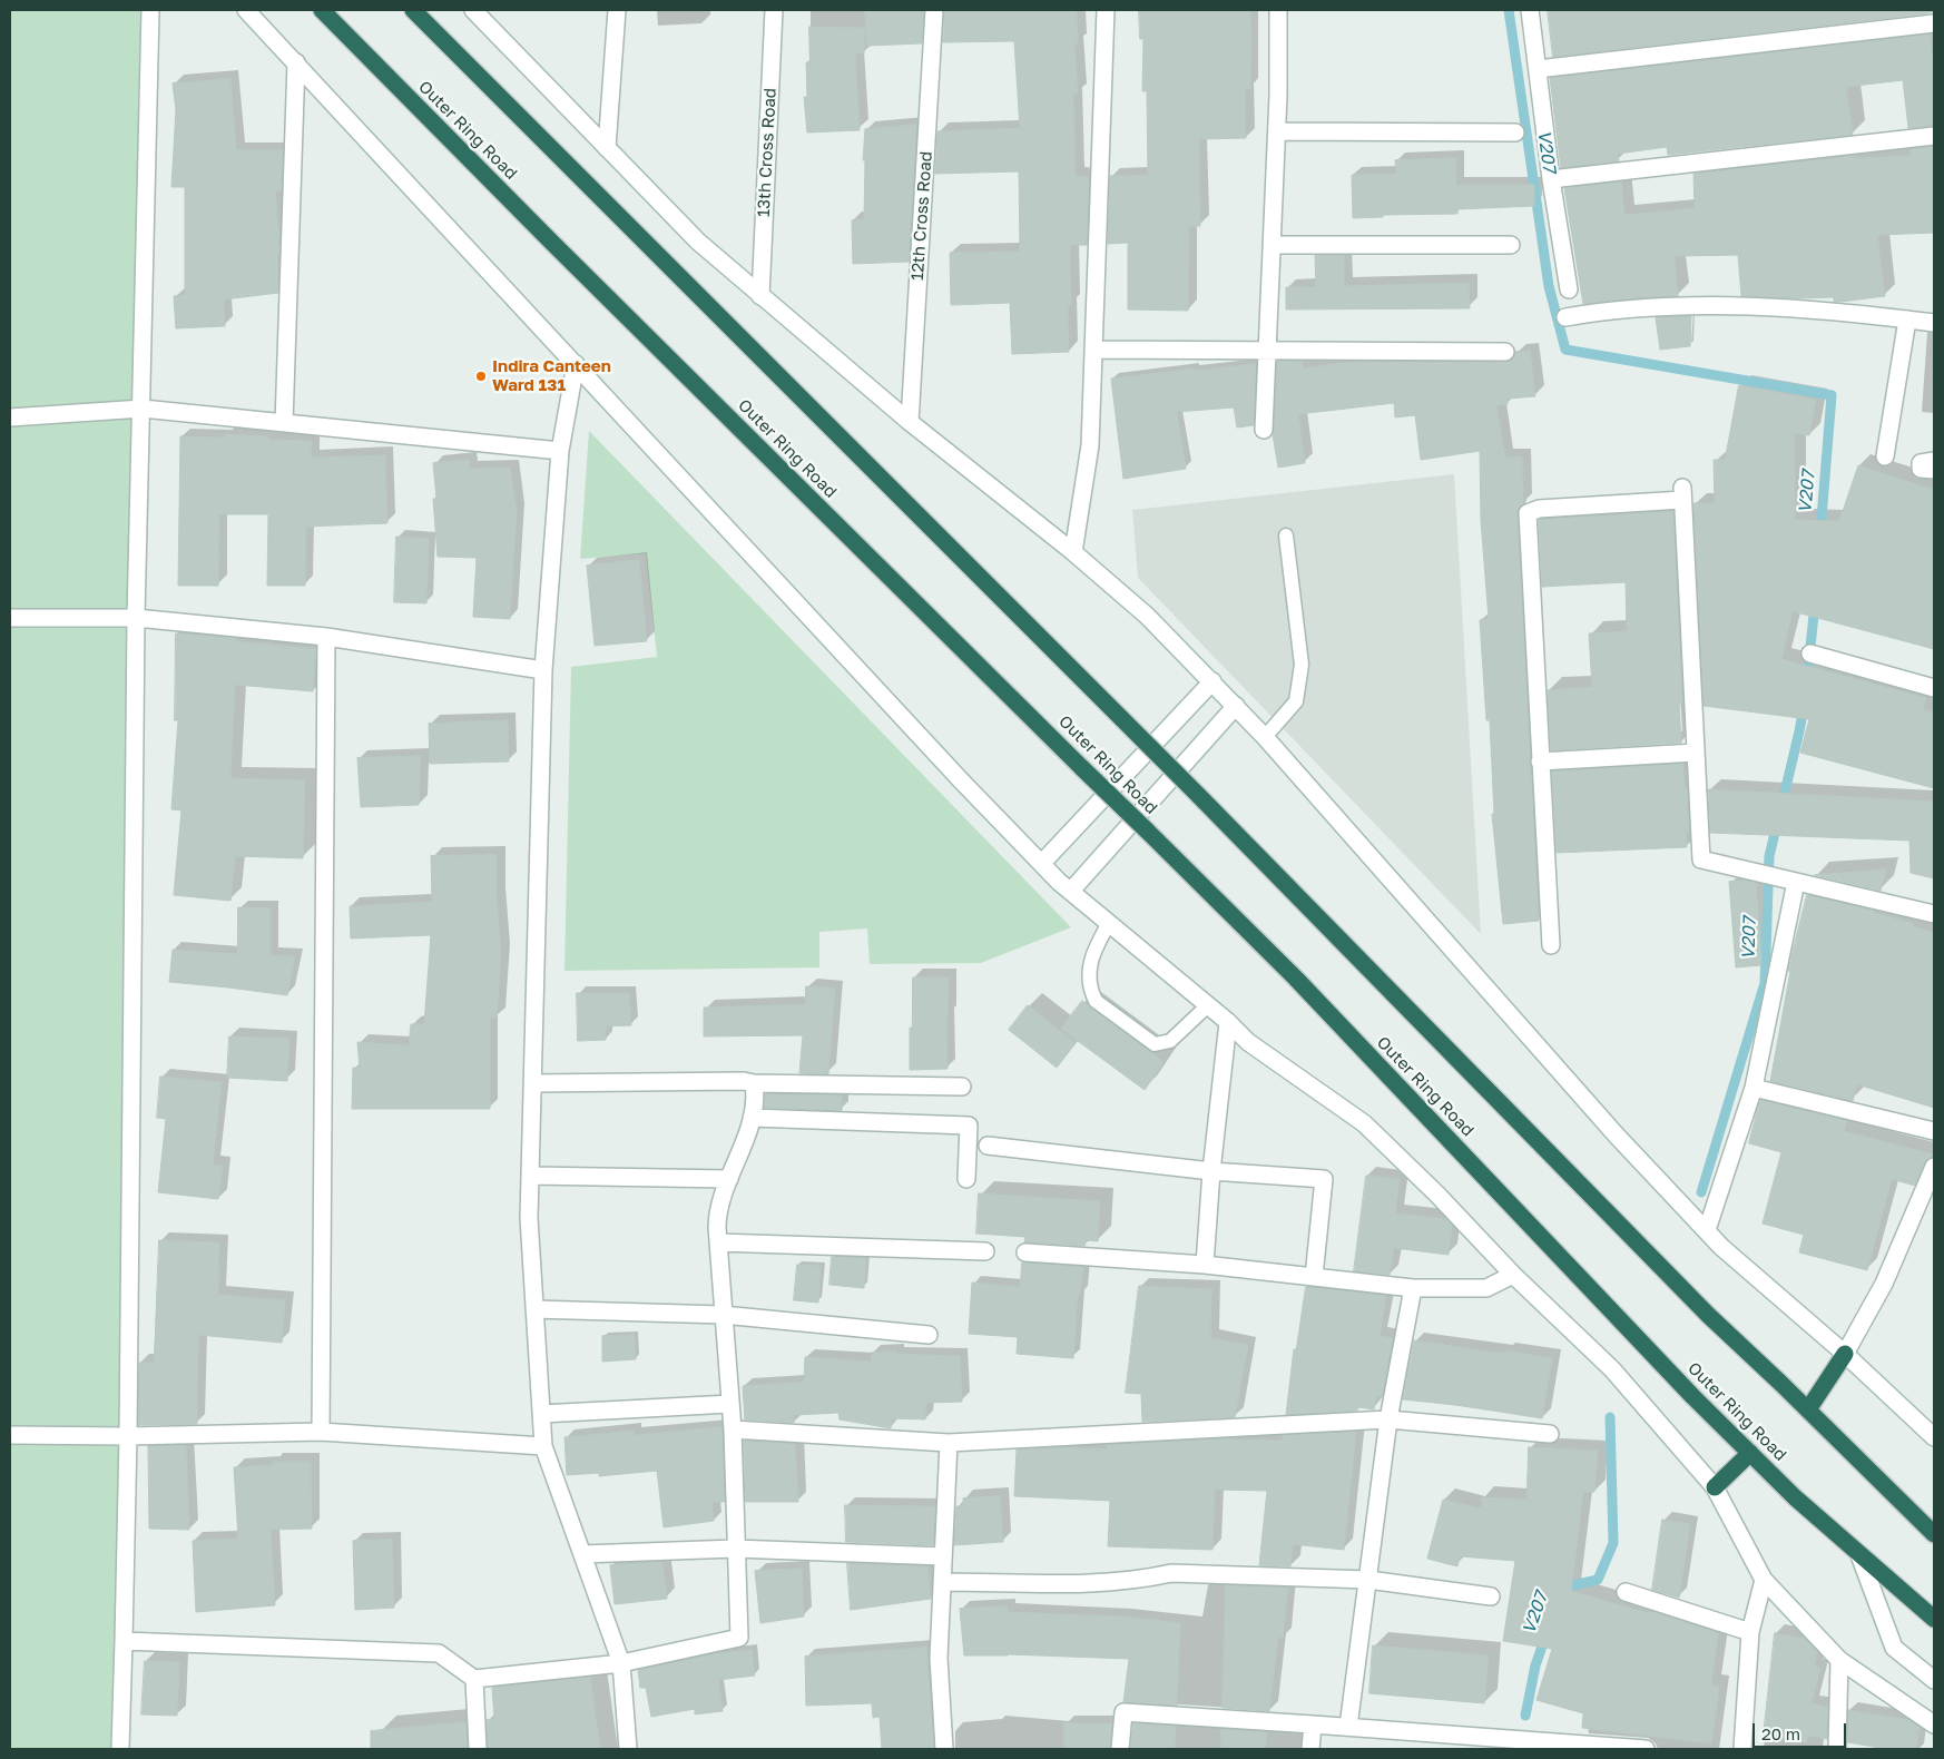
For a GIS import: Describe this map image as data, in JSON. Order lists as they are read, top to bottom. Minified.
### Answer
{"streets":{"highway":["Outer Ring Road"],"street":["13th Cross Road","12th Cross Road"]},"water":["V207"],"places":["Indira Canteen Ward 131"],"scale_bar":"20 m"}
